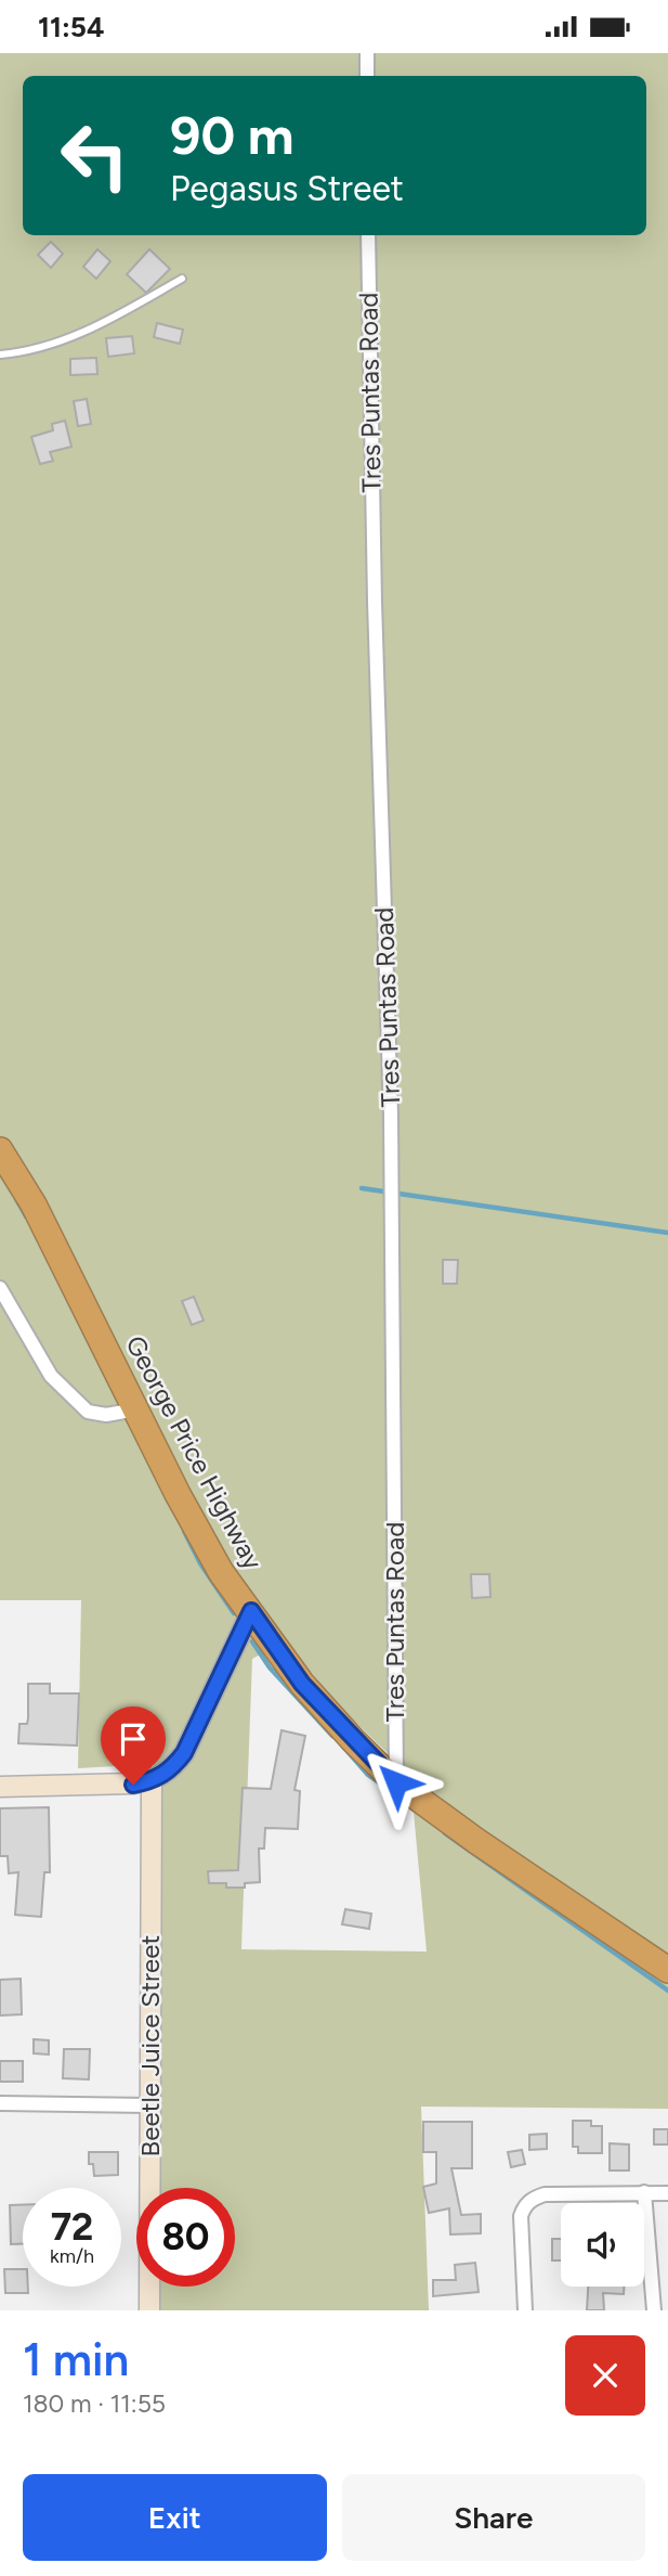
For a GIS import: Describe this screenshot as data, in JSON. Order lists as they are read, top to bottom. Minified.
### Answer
{"streets":{"highway":["George Price Highway"],"street":["Tres Puntas Road","Beetle Juice Street"]},"crossings":[["Tres Puntas Road","George Price Highway"]],"page":{"status":"11:54","turn":["90 m","Pegasus Street"],"speed":"72 km/h","limit":"80","heading":["1 min","180 m · 11:55"],"buttons":["Exit","Share"]}}
